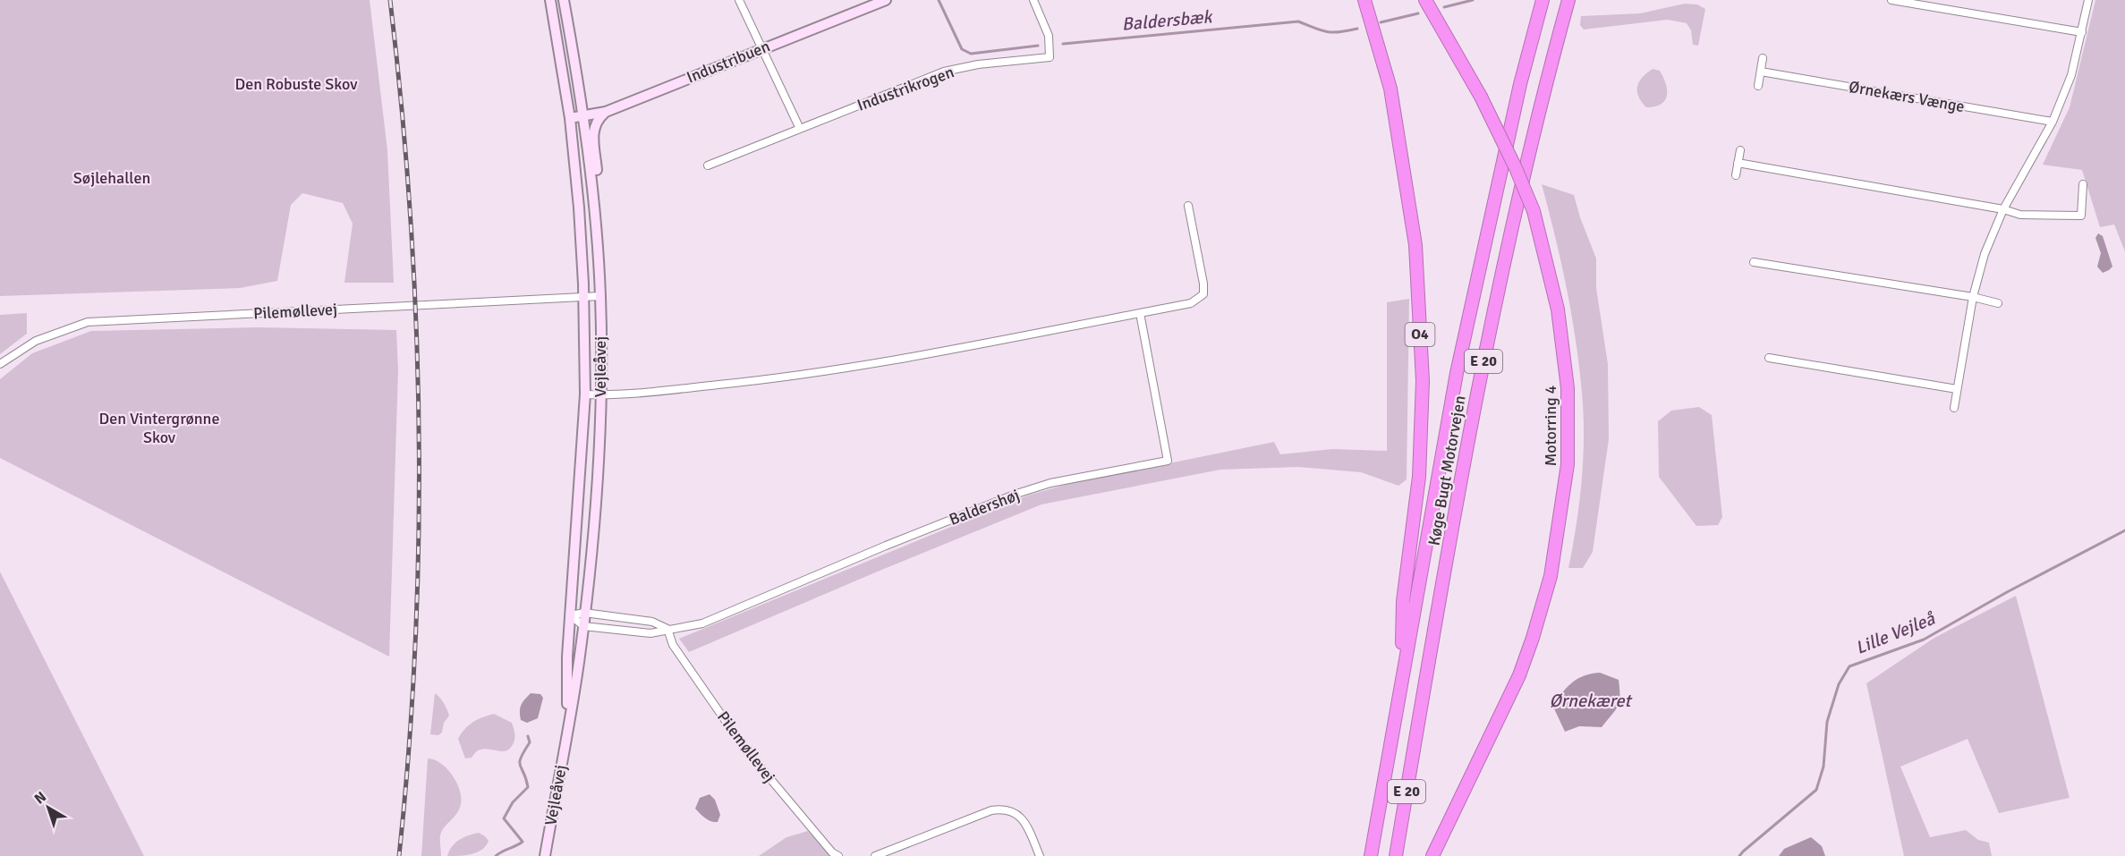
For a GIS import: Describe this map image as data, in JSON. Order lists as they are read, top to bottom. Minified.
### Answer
{"streets":{"highway":["O4","E 20","Motorring 4","Køge Bugt Motorvejen"],"street":["Industribuen","Industrikrogen","Ørnekærs Vænge","Pilemøllevej","Vejleåvej","Baldershøj"]},"crossings":[["Industribuen","Vejleåvej"],["Pilemøllevej","Vejleåvej"],["Pilemøllevej","Baldershøj"],["O4","Køge Bugt Motorvejen"],["Vejleåvej","Baldershøj"]],"water":["Baldersbæk","Lille Vejleå","Ørnekæret"],"parks":["Den Robuste Skov","Søjlehallen","Den Vintergrønne Skov"],"north":"top left"}
